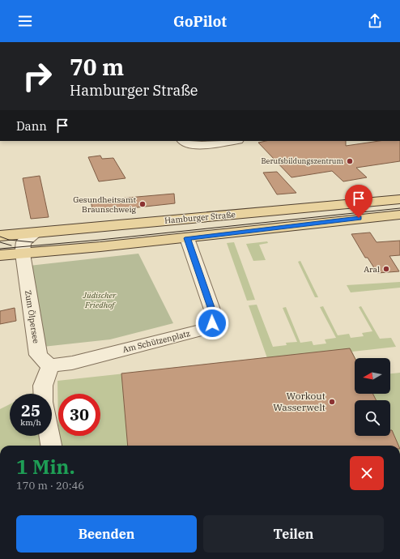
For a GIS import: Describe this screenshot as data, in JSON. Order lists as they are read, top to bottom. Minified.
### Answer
{"streets":{"main road":["Hamburger Straße"],"street":["Zum Ölpersee","Am Schützenplatz"]},"crossings":[["Hamburger Straße","Zum Ölpersee"],["Zum Ölpersee","Am Schützenplatz"]],"parks":["Jüdischer Friedhof"],"places":["Berufsbildungszentrum","Gesundheitsamt Braunschweig","Aral","Workout Wasserwelt"],"north":"left","page":{"header":"GoPilot","turn":["70 m","Hamburger Straße"],"then":"Dann","speed":"25 km/h","limit":"30","heading":["1 Min.","170 m · 20:46"],"buttons":["Beenden","Teilen"]}}
